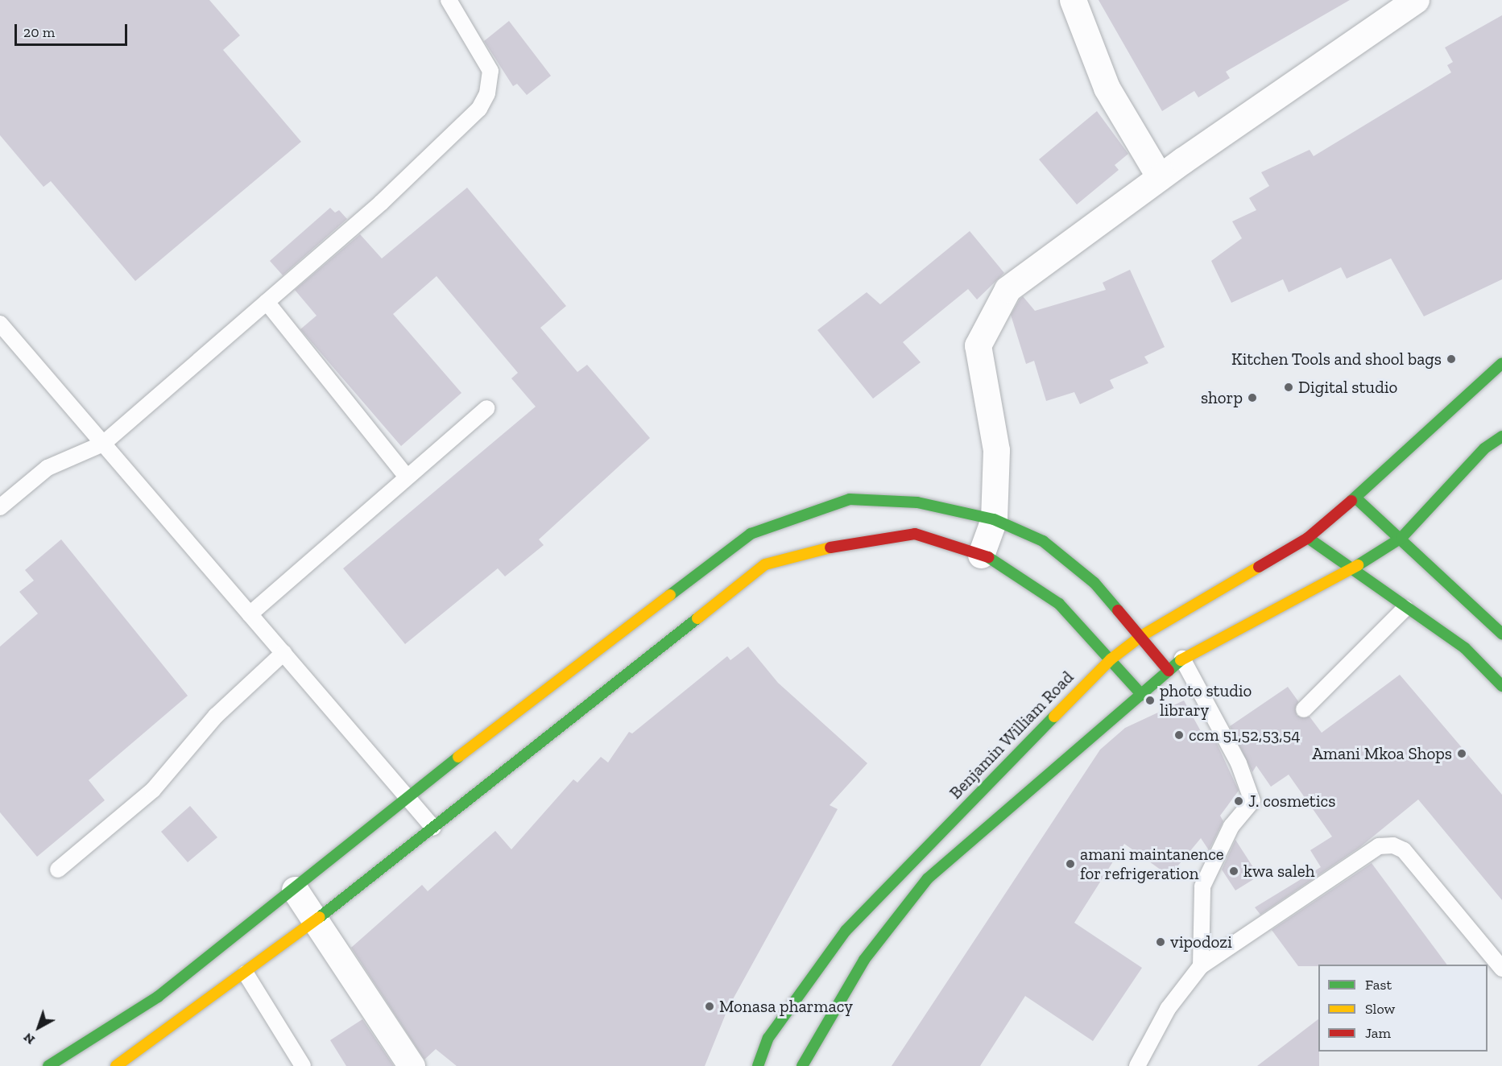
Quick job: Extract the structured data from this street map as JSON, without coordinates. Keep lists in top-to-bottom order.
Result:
{
  "streets": {
    "main road": ["Benjamin William Road"]
  },
  "places": [
    "Kitchen Tools and shool bags",
    "Digital studio",
    "shorp",
    "photo studio library",
    "ccm 51,52,53,54",
    "Amani Mkoa Shops",
    "J. cosmetics",
    "amani maintanence for refrigeration",
    "kwa saleh",
    "vipodozi",
    "Monasa pharmacy"
  ],
  "legend": ["Fast", "Slow", "Jam"],
  "scale_bar": "20 m",
  "north": "bottom left"
}
